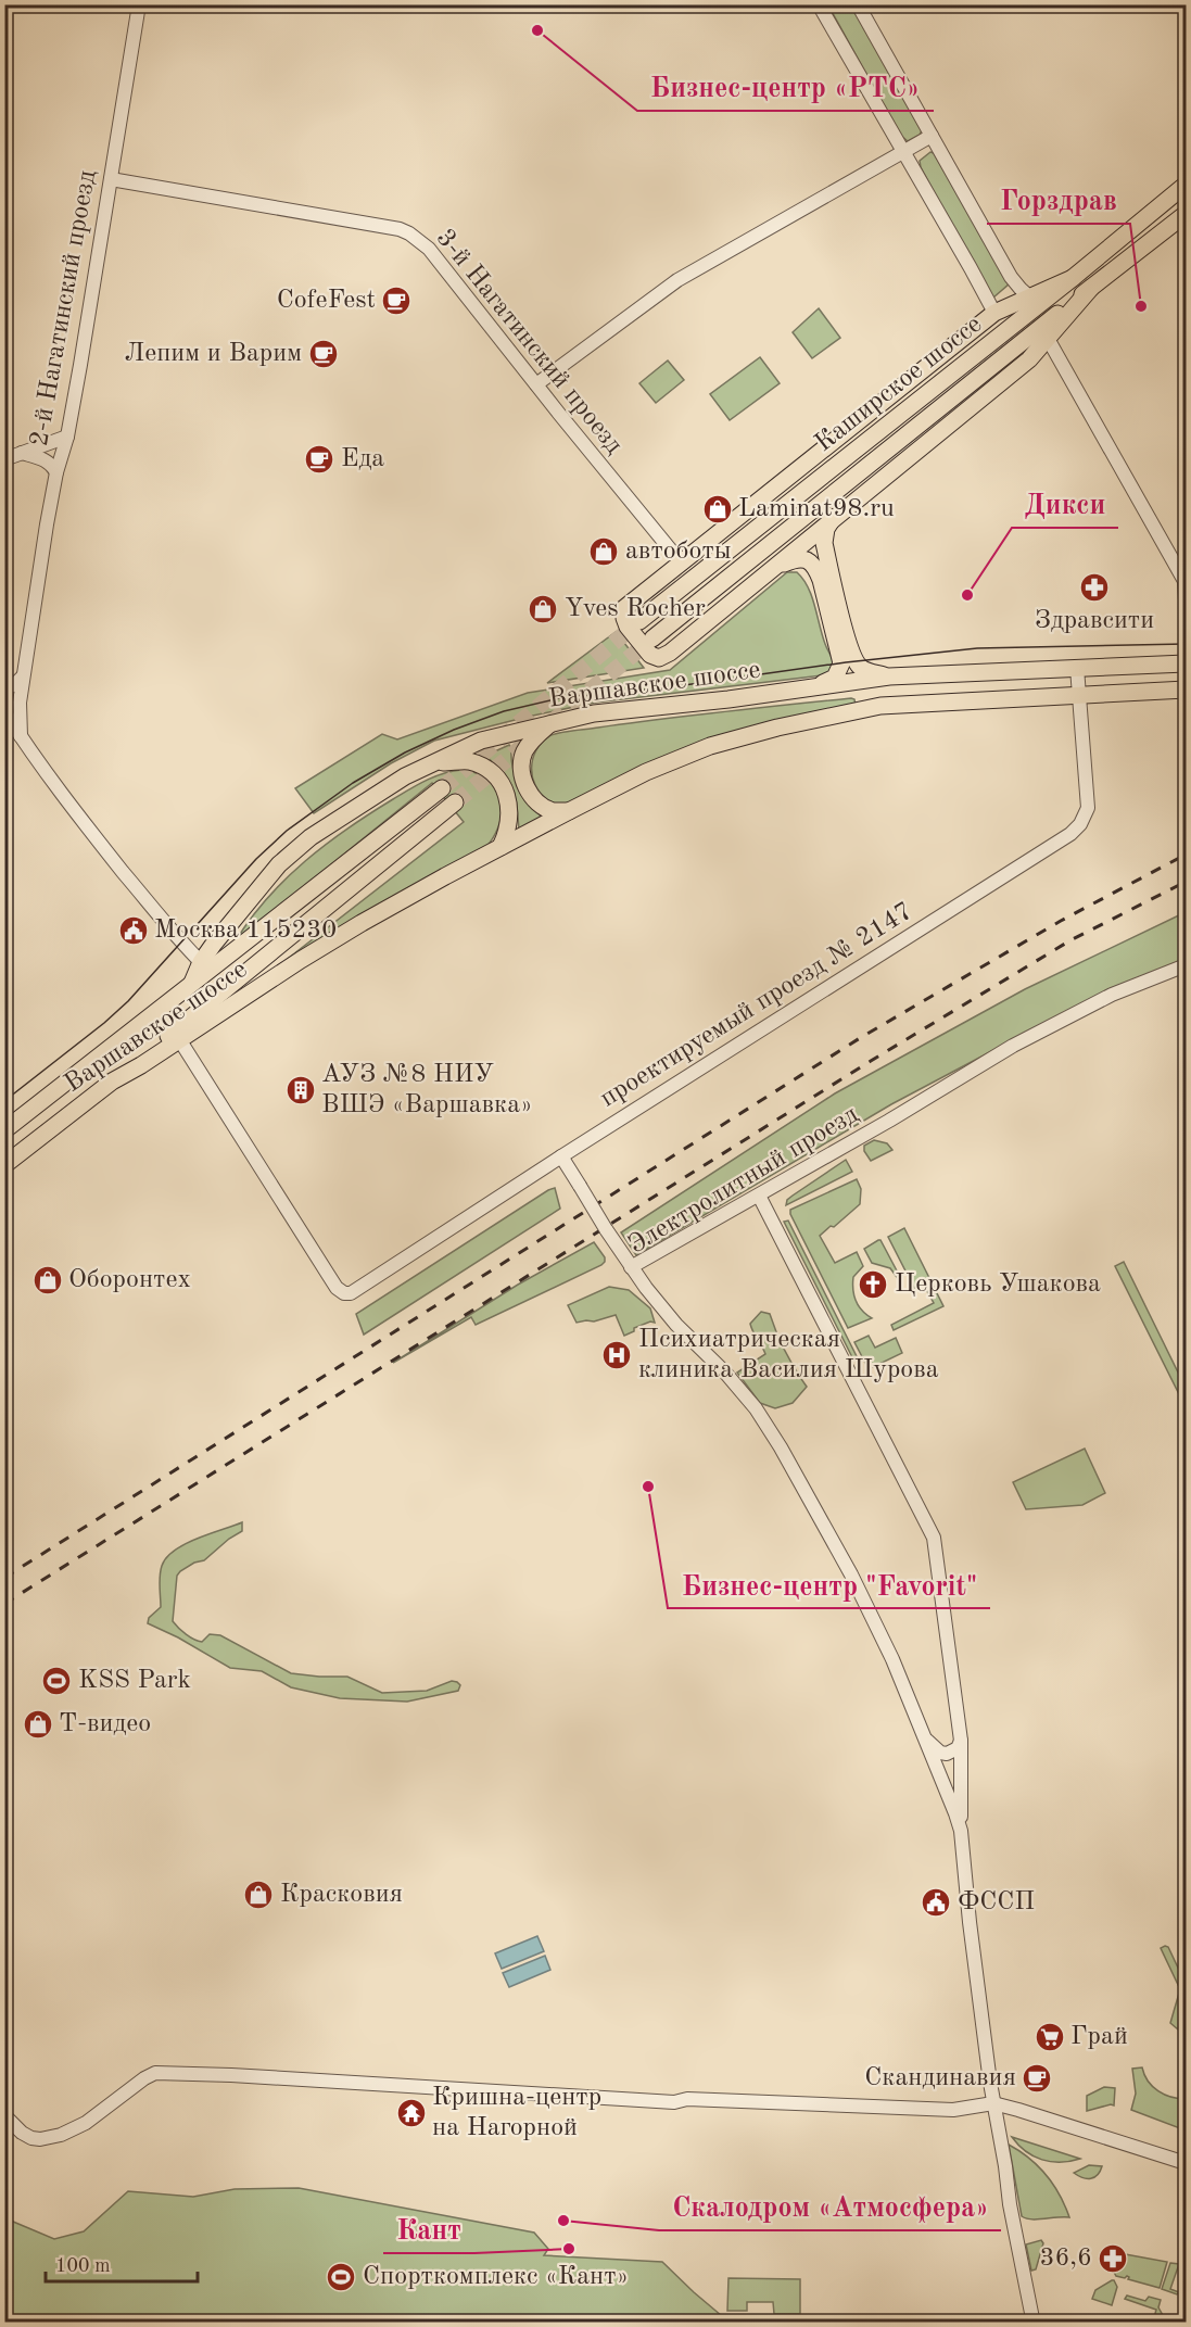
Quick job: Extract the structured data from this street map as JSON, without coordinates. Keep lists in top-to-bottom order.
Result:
{
  "streets": {
    "main road": ["Каширское шоссе", "Варшавское шоссе"],
    "street": [
      "2-й Нагатинский проезд",
      "3-й Нагатинский проезд",
      "проектируемый проезд № 2147",
      "Электролитный проезд"
    ]
  },
  "crossings": [
    ["2-й Нагатинский проезд", "3-й Нагатинский проезд"],
    ["Варшавское шоссе", "проектируемый проезд № 2147"]
  ],
  "places": {
    "other": [
      "Бизнес-центр «РТС»",
      "Горздрав",
      "Дикси",
      "Бизнес-центр \"Favorit\"",
      "Скалодром «Атмосфера»",
      "Кант"
    ],
    "cafe": [
      "CofeFest",
      "Лепим и Варим",
      "Еда",
      "Скандинавия"
    ],
    "shop": [
      "Laminat98.ru",
      "автоботы",
      "Yves Rocher",
      "Оборонтех",
      "Т-видео",
      "Красковия"
    ],
    "pharmacy": ["Здравсити", "36,6"],
    "public building": ["Москва 115230", "ФССП"],
    "building": ["АУЗ №8 НИУ ВШЭ «Варшавка»"],
    "church": ["Церковь Ушакова"],
    "hospital": ["Психиатрическая клиника Василия Шурова"],
    "sports": ["KSS Park", "Спорткомплекс «Кант»"],
    "supermarket": ["Грай"],
    "temple": ["Кришна-центр на Нагорной"]
  },
  "scale_bar": "100 m"
}
